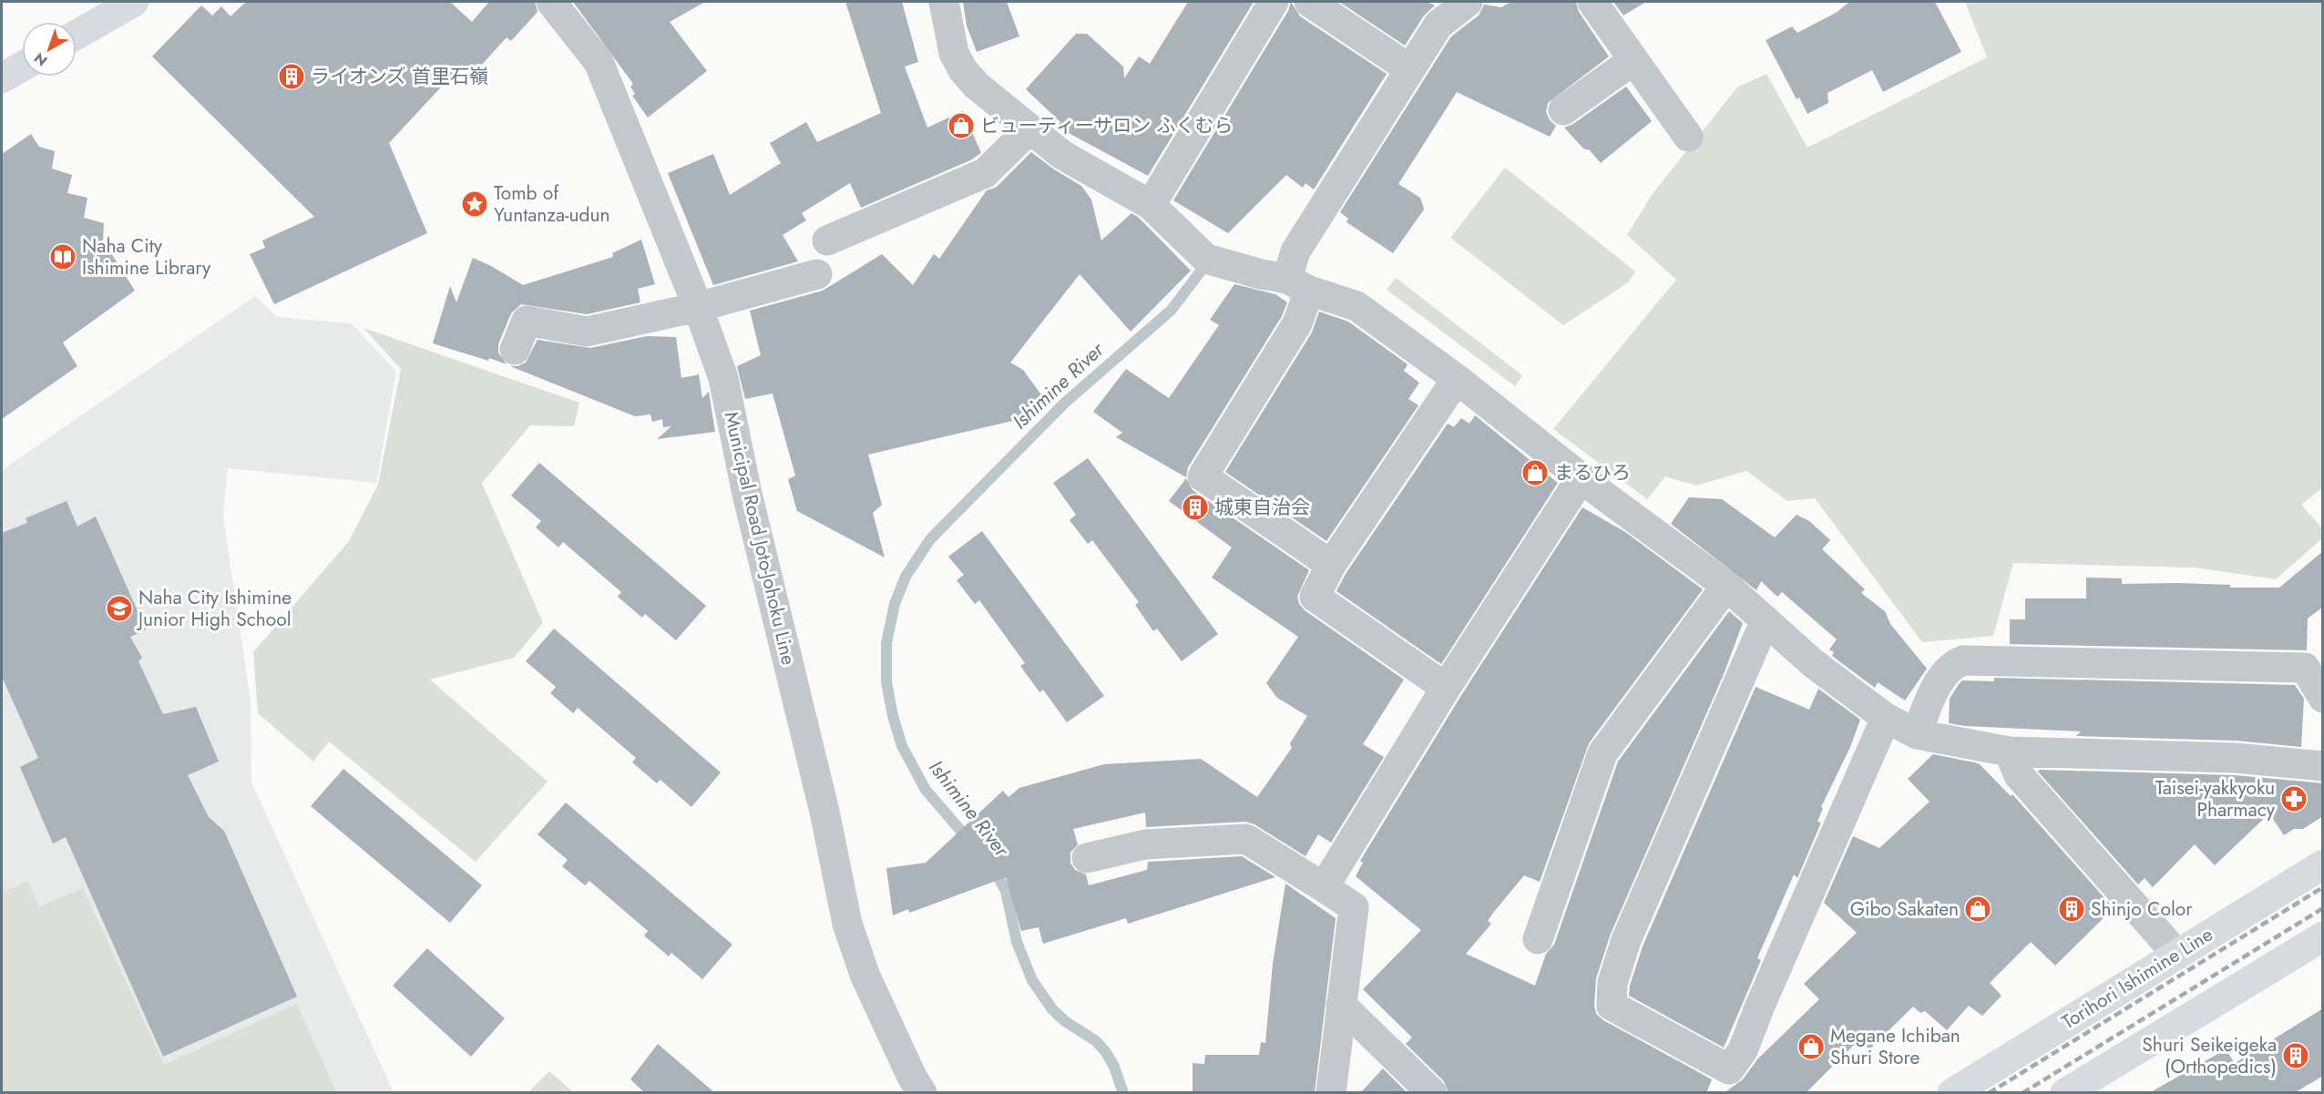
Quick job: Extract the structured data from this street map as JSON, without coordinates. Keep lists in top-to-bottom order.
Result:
{
  "streets": {
    "street": ["Municipal Road Joto-Johoku Line", "Torihori Ishimine Line"]
  },
  "water": ["Ishimine River"],
  "places": {
    "building": [
      "ライオンズ 首里石嶺",
      "城東自治会",
      "Shinjo Color",
      "Shuri Seikeigeka (Orthopedics)"
    ],
    "shop": [
      "ビューティーサロン ふくむら",
      "まるひろ",
      "Gibo Sakaten",
      "Megane Ichiban Shuri Store"
    ],
    "place": ["Tomb of Yuntanza-udun"],
    "library": ["Naha City Ishimine Library"],
    "school or university": ["Naha City Ishimine Junior High School"],
    "pharmacy": ["Taisei-yakkyoku Pharmacy"]
  },
  "north": "bottom left"
}
